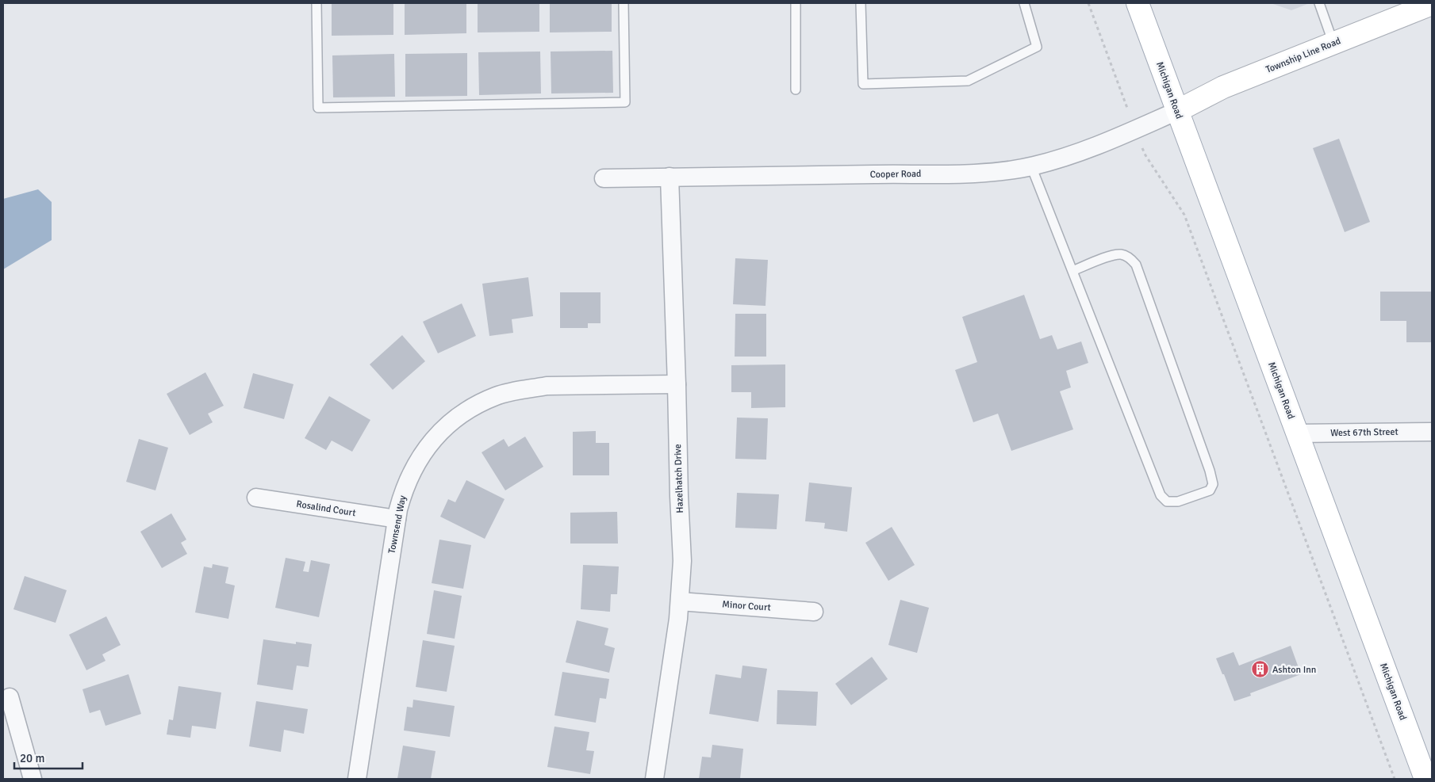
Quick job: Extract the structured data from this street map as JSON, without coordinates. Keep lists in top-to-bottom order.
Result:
{
  "streets": {
    "main road": ["Township Line Road", "Michigan Road"],
    "street": [
      "Cooper Road",
      "West 67th Street",
      "Hazelhatch Drive",
      "Rosalind Court",
      "Townsend Way",
      "Minor Court"
    ]
  },
  "crossings": [
    ["Township Line Road", "Michigan Road"],
    ["Township Line Road", "Cooper Road"],
    ["Michigan Road", "Cooper Road"],
    ["Michigan Road", "West 67th Street"],
    ["Cooper Road", "Hazelhatch Drive"],
    ["Hazelhatch Drive", "Townsend Way"],
    ["Hazelhatch Drive", "Minor Court"],
    ["Rosalind Court", "Townsend Way"]
  ],
  "places": {
    "building": ["Ashton Inn"]
  },
  "scale_bar": "20 m"
}
